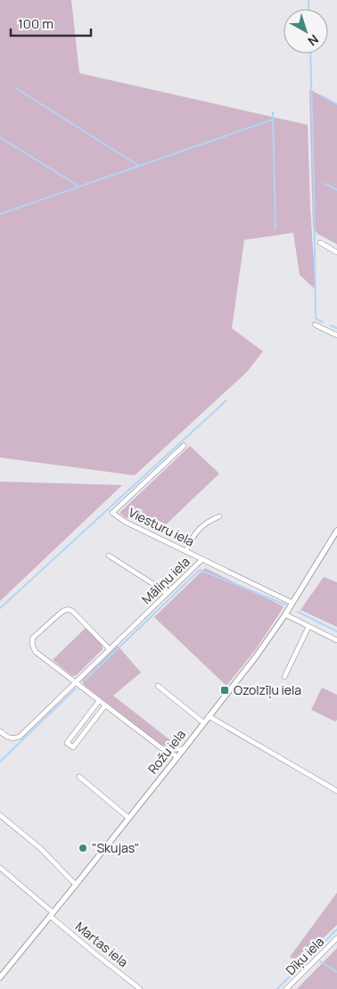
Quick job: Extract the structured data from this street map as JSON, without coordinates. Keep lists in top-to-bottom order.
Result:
{
  "streets": {
    "street": [
      "Viesturu iela",
      "Māliņu iela",
      "Rožu iela",
      "Martas iela",
      "Dīķu iela"
    ]
  },
  "crossings": [
    ["Viesturu iela", "Māliņu iela"],
    ["Māliņu iela", "Rožu iela"],
    ["Rožu iela", "Martas iela"]
  ],
  "places": {
    "transit": ["Ozolzīļu iela"],
    "other": ["\"Skujas\""]
  },
  "scale_bar": "100 m",
  "north": "bottom right"
}
